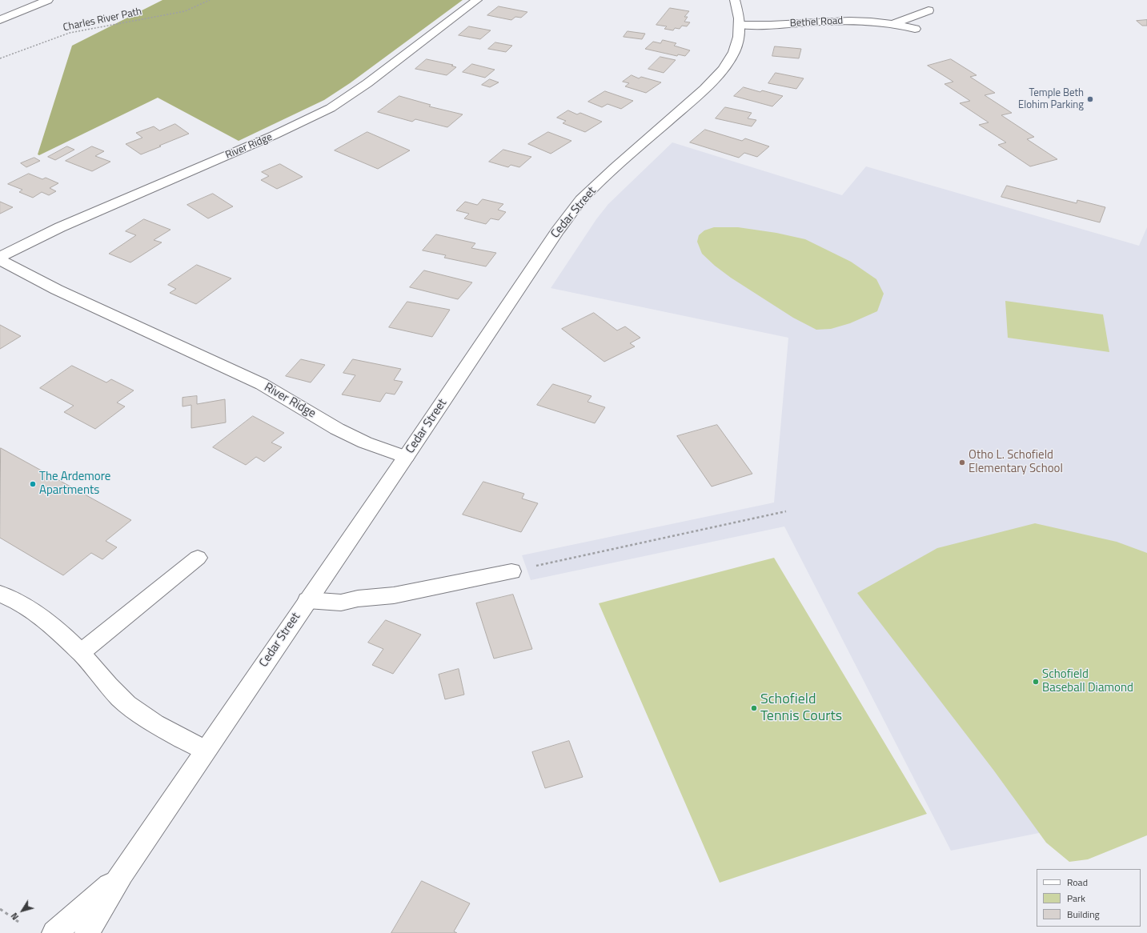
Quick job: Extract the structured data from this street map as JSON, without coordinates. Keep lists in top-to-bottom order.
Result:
{
  "streets": {
    "main road": ["Bethel Road", "River Ridge", "Cedar Street"],
    "path": ["Charles River Path"]
  },
  "crossings": [
    ["Bethel Road", "Cedar Street"],
    ["River Ridge", "Cedar Street"]
  ],
  "places": [
    "Temple Beth Elohim Parking",
    "Otho L. Schofield Elementary School",
    "The Ardemore Apartments",
    "Schofield Baseball Diamond",
    "Schofield Tennis Courts"
  ],
  "legend": ["Road", "Park", "Building"],
  "north": "bottom left"
}
